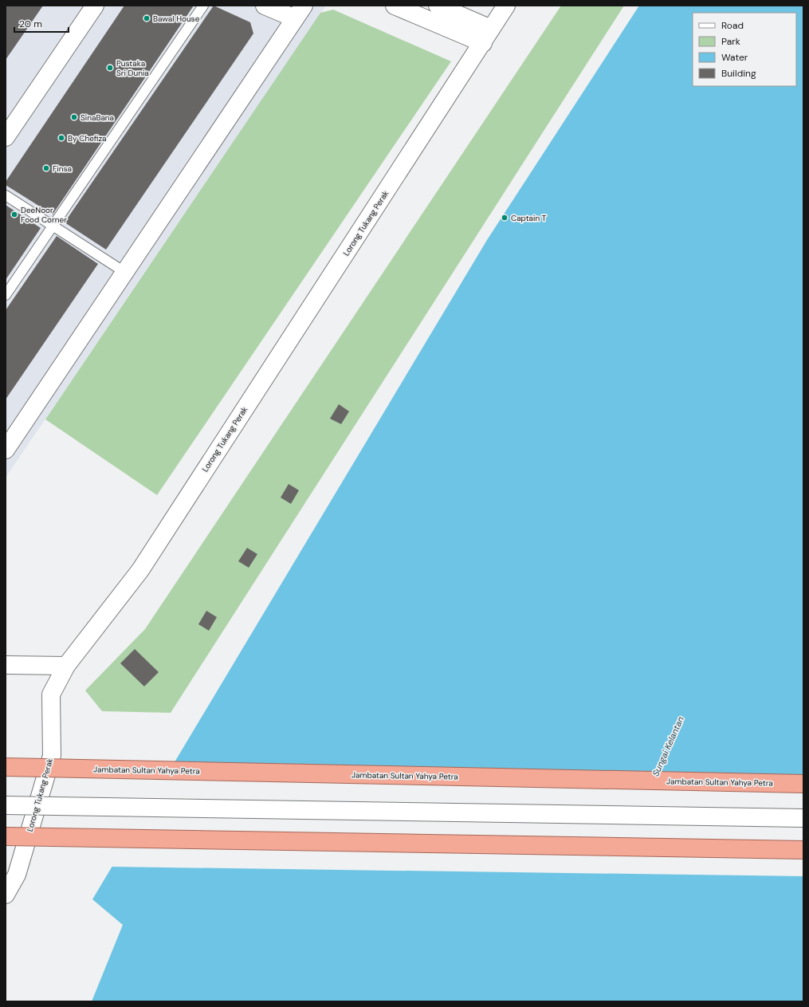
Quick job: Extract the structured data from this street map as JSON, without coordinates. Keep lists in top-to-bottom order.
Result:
{
  "streets": {
    "highway": ["Jambatan Sultan Yahya Petra"],
    "street": ["Lorong Tukang Perak"]
  },
  "water": ["Sungai Kelantan"],
  "places": [
    "Bawal House",
    "Pustaka Sri Dunia",
    "SinaBana",
    "By Chefiza",
    "Finsa",
    "DeeNoor Food Corner",
    "Captain T"
  ],
  "legend": [
    "Road",
    "Park",
    "Water",
    "Building"
  ],
  "scale_bar": "20 m"
}
